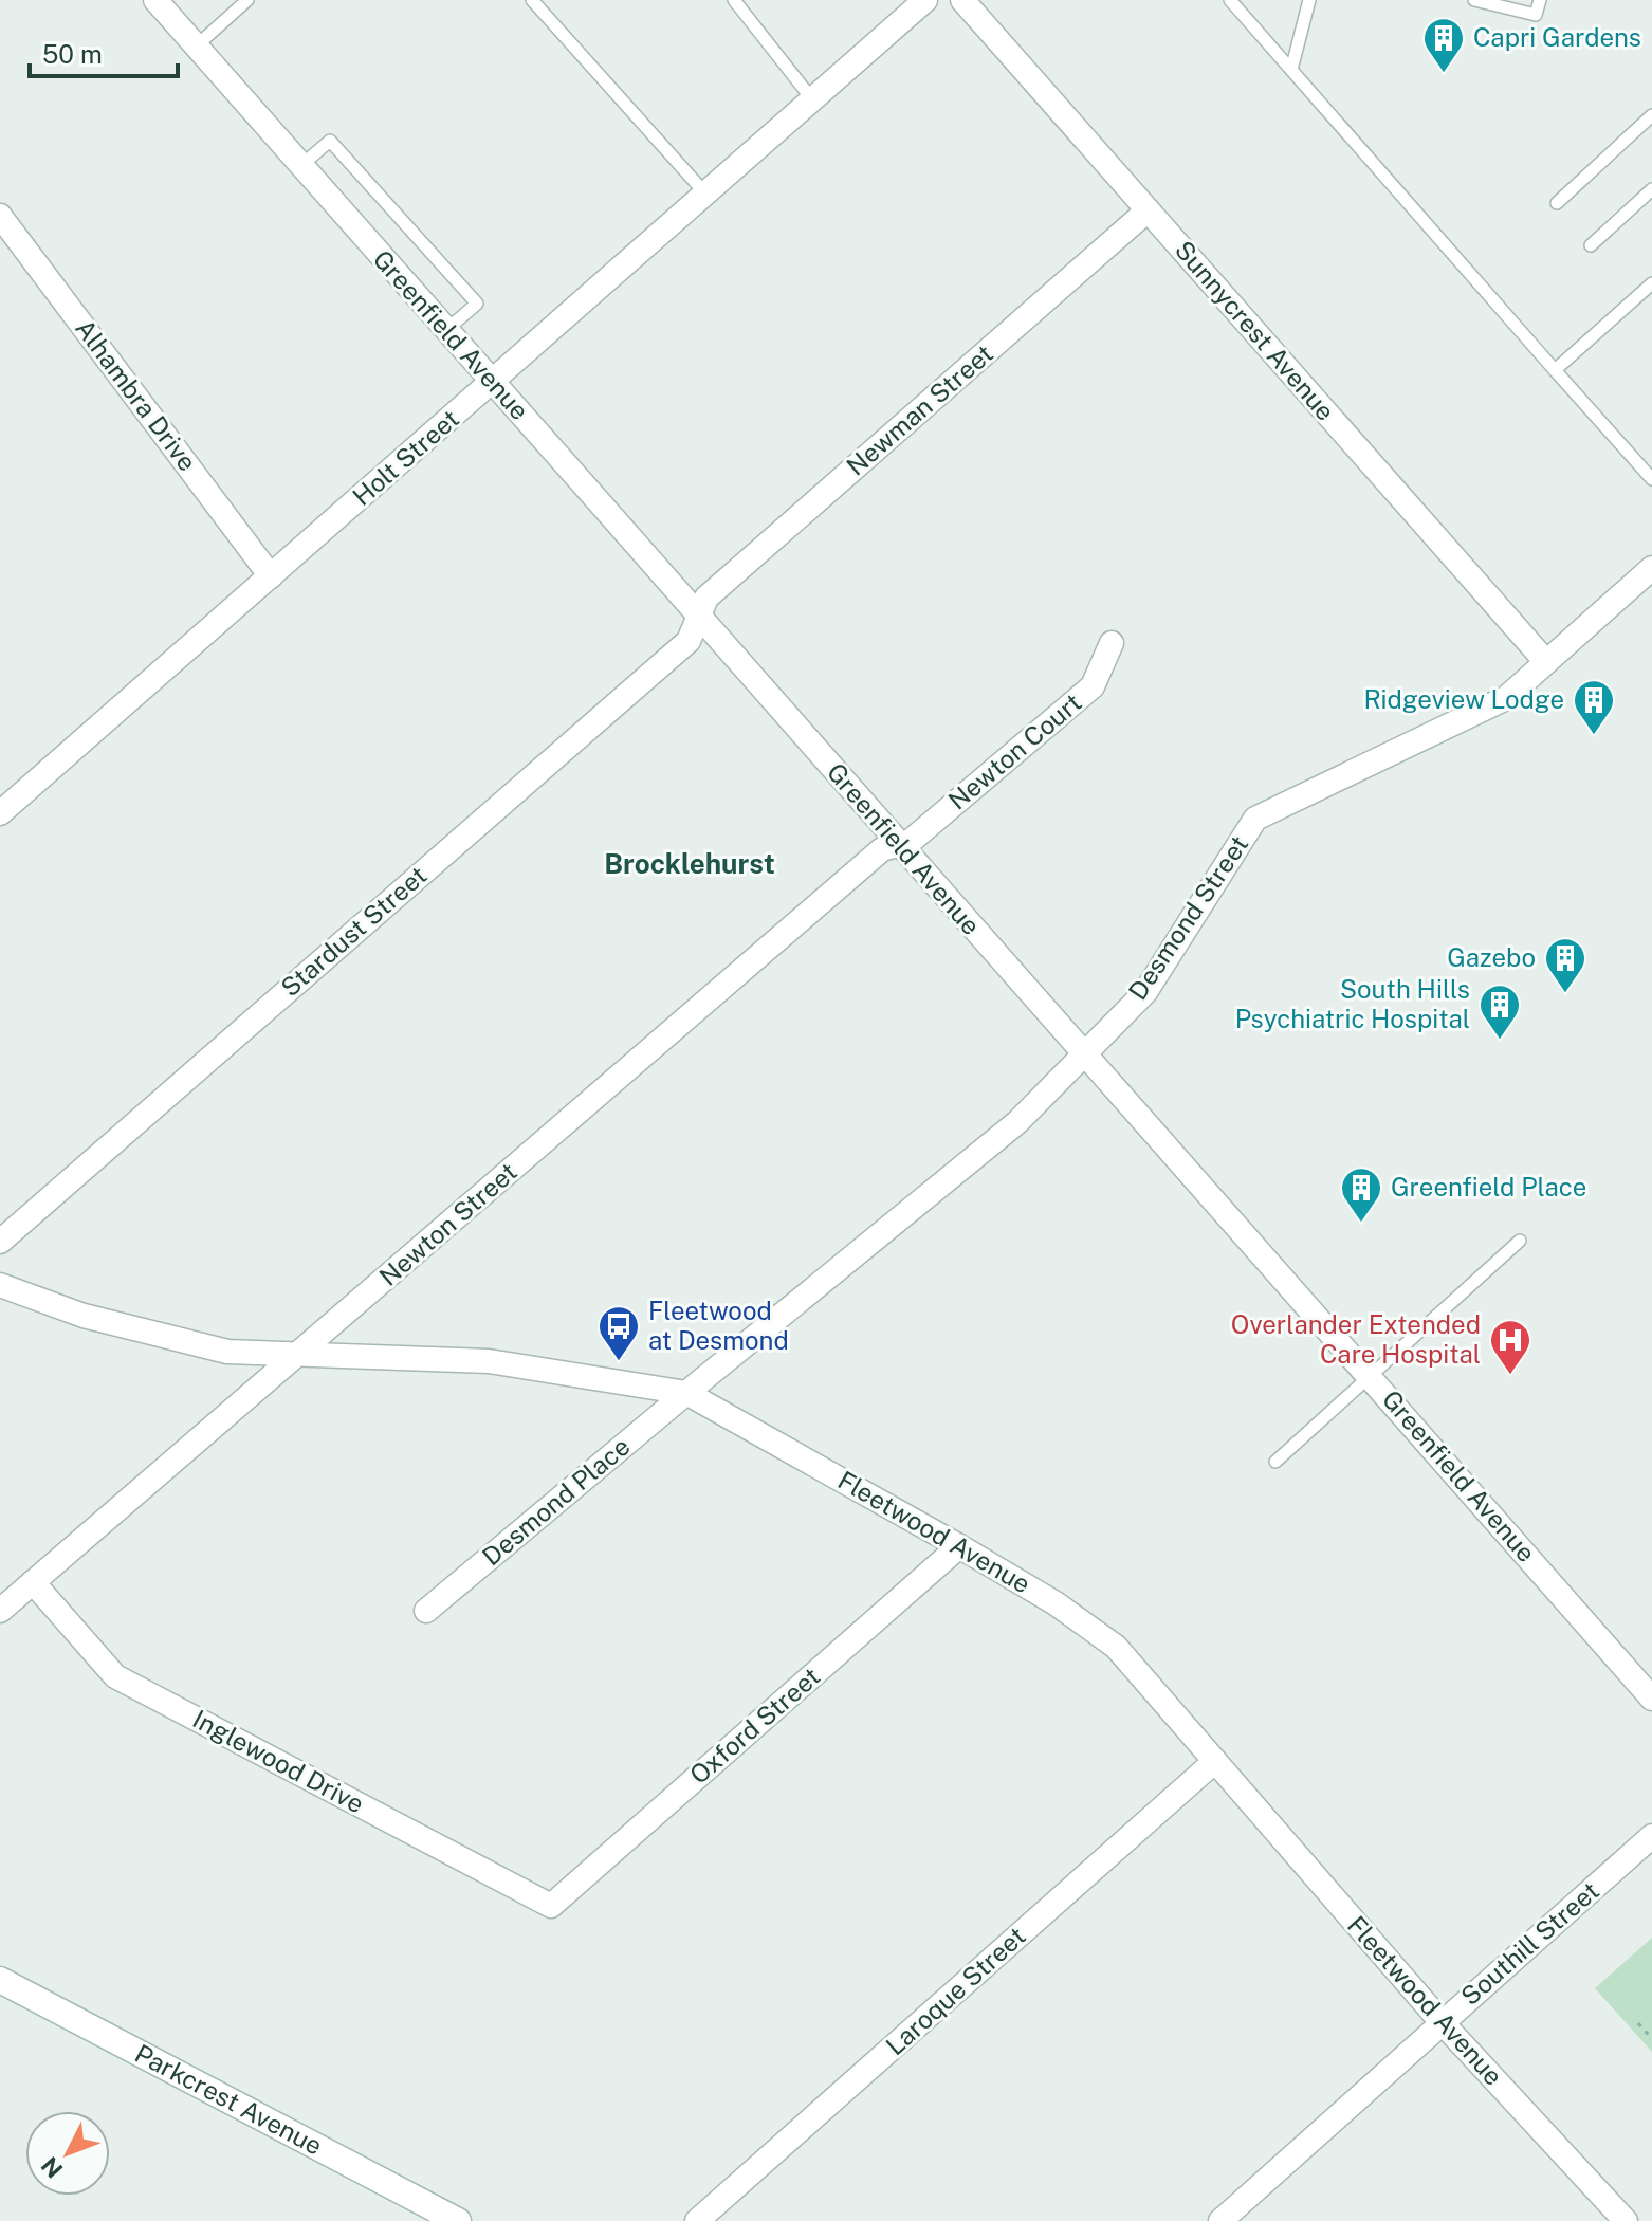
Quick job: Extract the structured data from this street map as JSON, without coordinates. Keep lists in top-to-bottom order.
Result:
{
  "streets": {
    "street": [
      "Sunnycrest Avenue",
      "Greenfield Avenue",
      "Alhambra Drive",
      "Newman Street",
      "Holt Street",
      "Newton Court",
      "Desmond Street",
      "Stardust Street",
      "Newton Street",
      "Desmond Place",
      "Fleetwood Avenue",
      "Oxford Street",
      "Inglewood Drive",
      "Southill Street",
      "Laroque Street",
      "Parkcrest Avenue"
    ]
  },
  "crossings": [
    ["Sunnycrest Avenue", "Newman Street"],
    ["Sunnycrest Avenue", "Desmond Street"],
    ["Greenfield Avenue", "Newman Street"],
    ["Greenfield Avenue", "Holt Street"],
    ["Greenfield Avenue", "Newton Court"],
    ["Greenfield Avenue", "Desmond Street"],
    ["Greenfield Avenue", "Stardust Street"],
    ["Greenfield Avenue", "Newton Street"],
    ["Alhambra Drive", "Holt Street"],
    ["Newman Street", "Stardust Street"],
    ["Newton Court", "Newton Street"],
    ["Desmond Street", "Desmond Place"],
    ["Desmond Street", "Fleetwood Avenue"],
    ["Newton Street", "Fleetwood Avenue"],
    ["Newton Street", "Inglewood Drive"],
    ["Desmond Place", "Fleetwood Avenue"],
    ["Fleetwood Avenue", "Oxford Street"],
    ["Fleetwood Avenue", "Southill Street"],
    ["Fleetwood Avenue", "Laroque Street"],
    ["Oxford Street", "Inglewood Drive"]
  ],
  "districts": ["Brocklehurst"],
  "places": {
    "building": [
      "Capri Gardens",
      "Ridgeview Lodge",
      "Gazebo",
      "South Hills Psychiatric Hospital",
      "Greenfield Place"
    ],
    "bus stop": ["Fleetwood at Desmond"],
    "hospital": ["Overlander Extended Care Hospital"]
  },
  "scale_bar": "50 m",
  "north": "bottom left"
}
